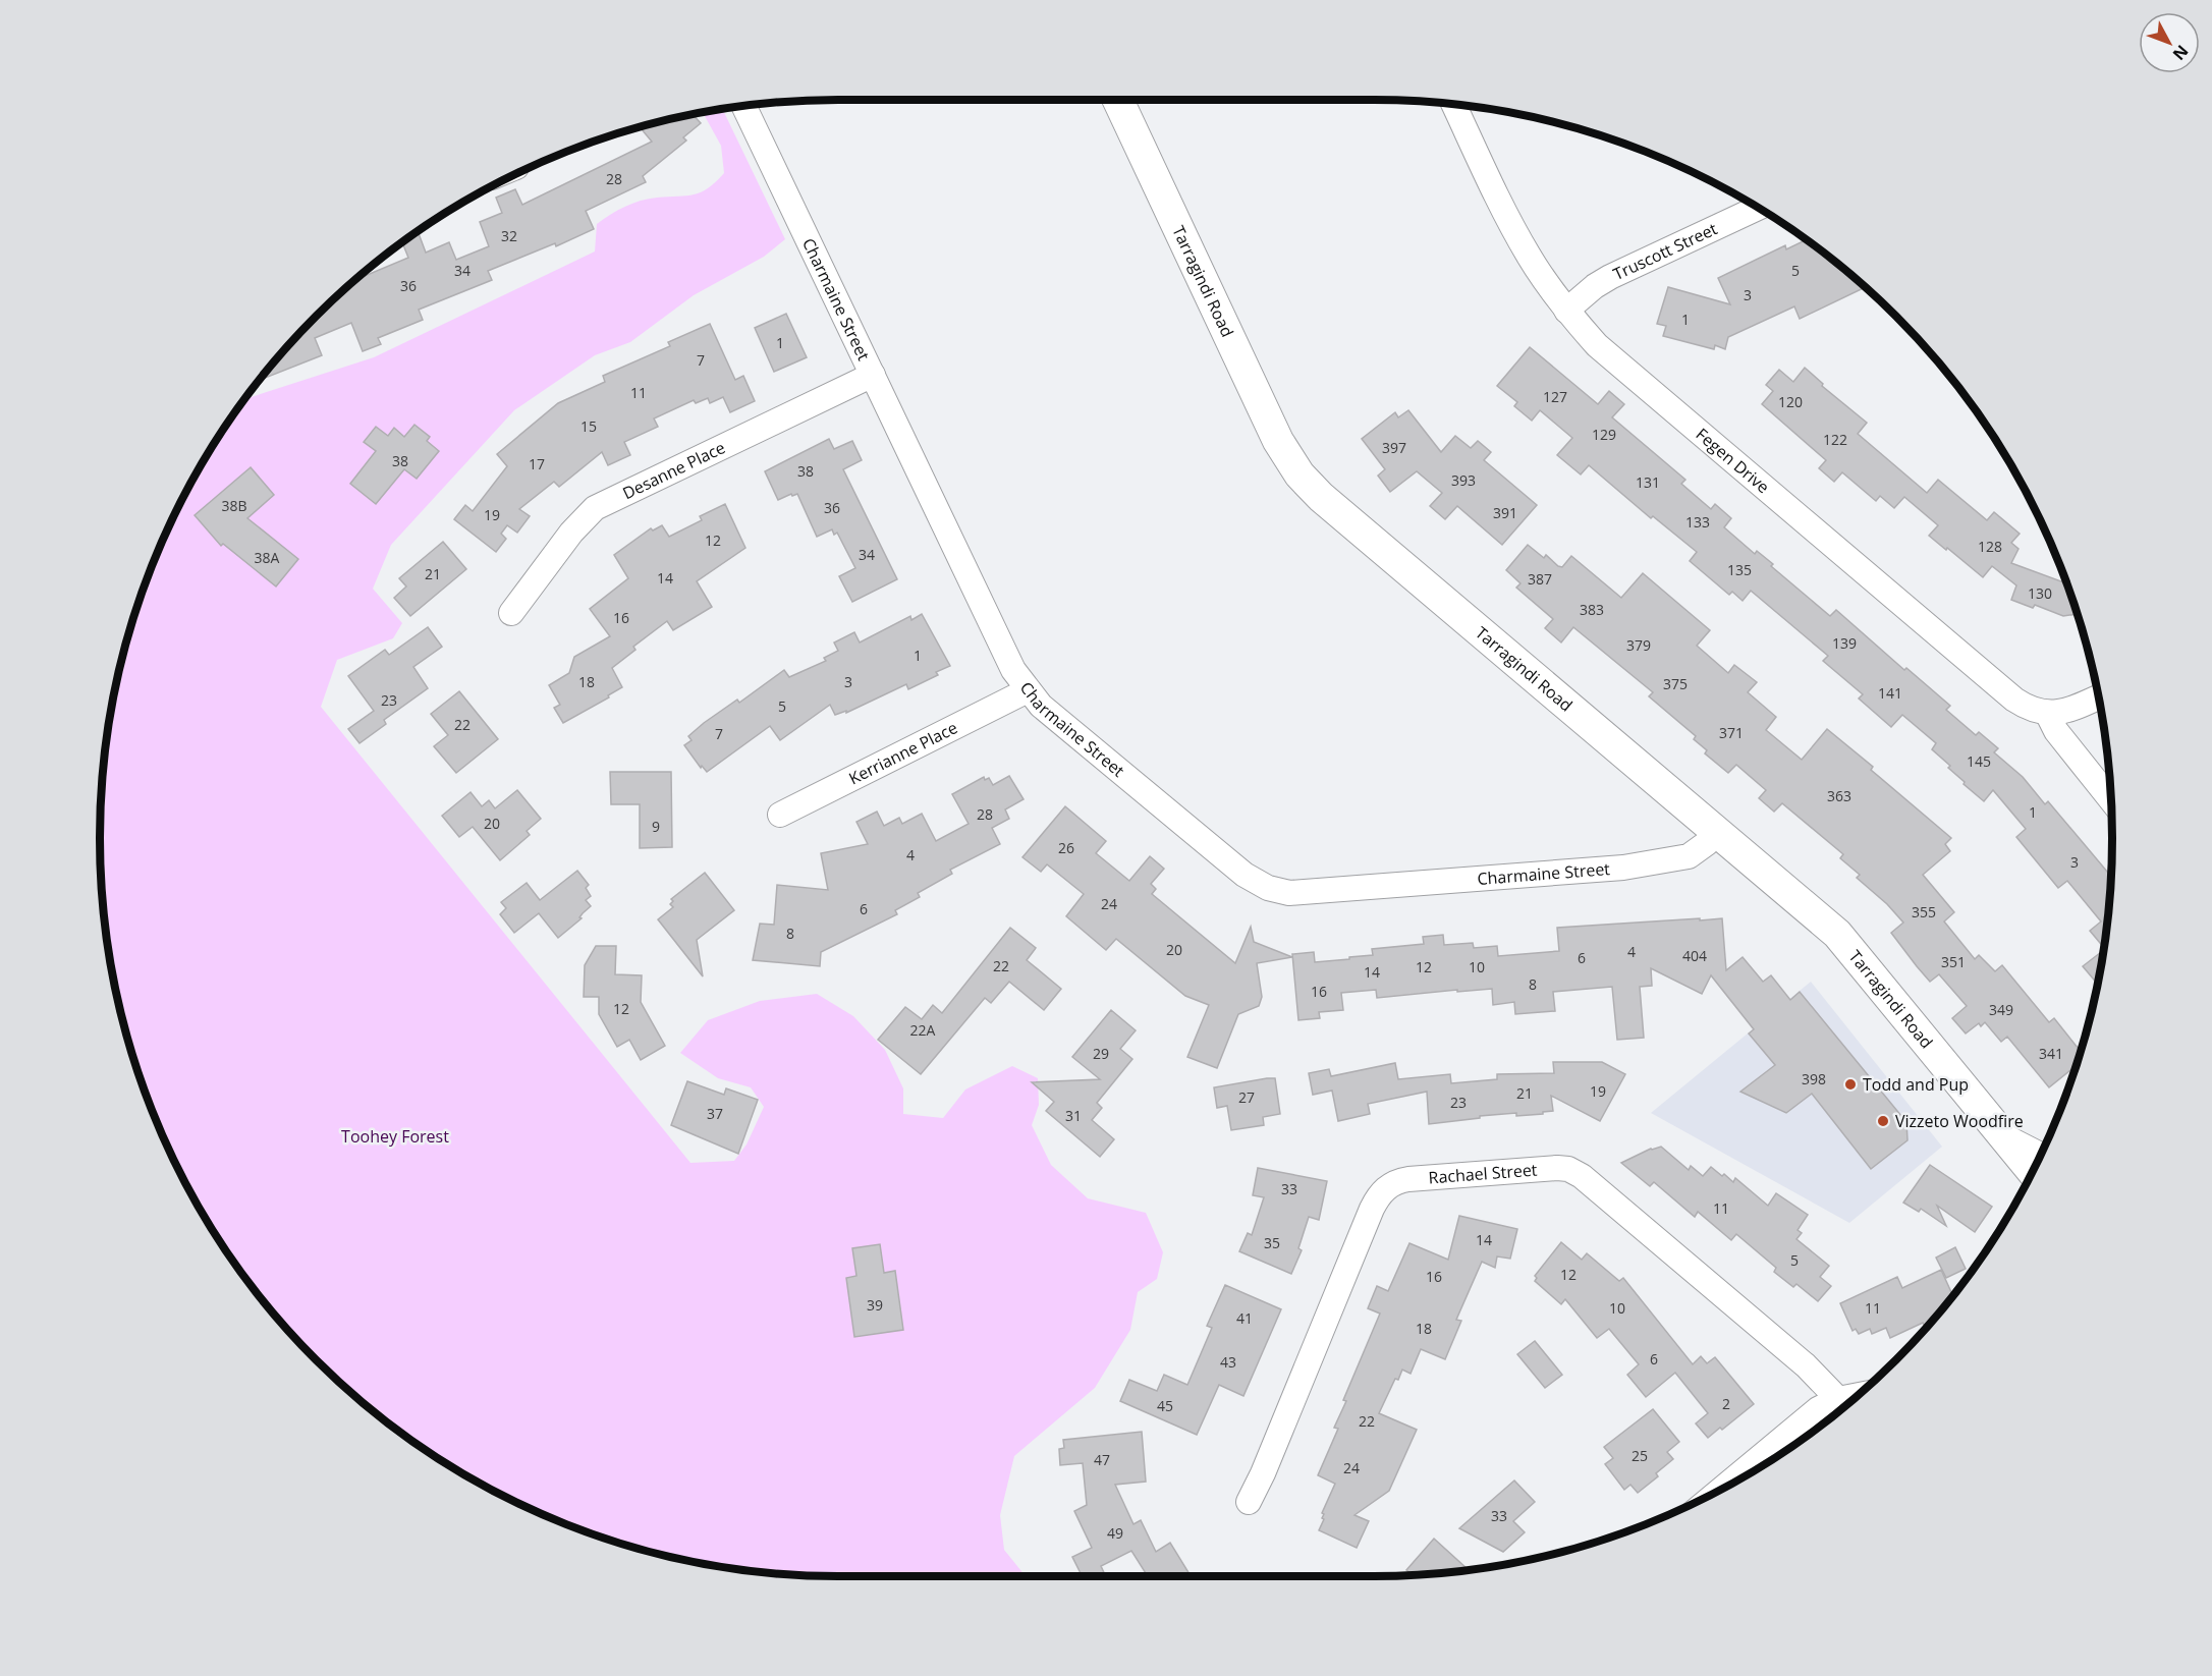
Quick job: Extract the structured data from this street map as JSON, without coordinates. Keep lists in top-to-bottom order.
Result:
{
  "streets": {
    "street": [
      "Truscott Street",
      "Tarragindi Road",
      "Charmaine Street",
      "Fegen Drive",
      "Desanne Place",
      "Kerrianne Place",
      "Rachael Street"
    ]
  },
  "crossings": [
    ["Truscott Street", "Fegen Drive"],
    ["Tarragindi Road", "Charmaine Street"],
    ["Charmaine Street", "Desanne Place"],
    ["Charmaine Street", "Kerrianne Place"]
  ],
  "parks": ["Toohey Forest"],
  "places": ["Todd and Pup", "Vizzeto Woodfire"],
  "house_numbers": [
    "28",
    "32",
    "34",
    "5",
    "36",
    "3",
    "1",
    "1",
    "7",
    "11",
    "127",
    "120",
    "15",
    "129",
    "122",
    "397",
    "38",
    "17",
    "38",
    "393",
    "131",
    "38B",
    "36",
    "391",
    "19",
    "133",
    "12",
    "128",
    "34",
    "38A",
    "135",
    "21",
    "14",
    "387",
    "130",
    "383",
    "16",
    "139",
    "379",
    "1",
    "18",
    "3",
    "375",
    "141",
    "23",
    "5",
    "22",
    "371",
    "7",
    "145",
    "363",
    "1",
    "28",
    "20",
    "9",
    "26",
    "4",
    "3",
    "24",
    "6",
    "355",
    "8",
    "20",
    "4",
    "404",
    "6",
    "351",
    "22",
    "12",
    "10",
    "14",
    "8",
    "16",
    "12",
    "349",
    "22A",
    "29",
    "341",
    "398",
    "19",
    "21",
    "27",
    "23",
    "37",
    "31",
    "33",
    "11",
    "14",
    "35",
    "5",
    "12",
    "16",
    "39",
    "10",
    "11",
    "41",
    "18",
    "6",
    "43",
    "2",
    "45",
    "22",
    "25",
    "47",
    "24",
    "33",
    "49"
  ],
  "north": "bottom right"
}
